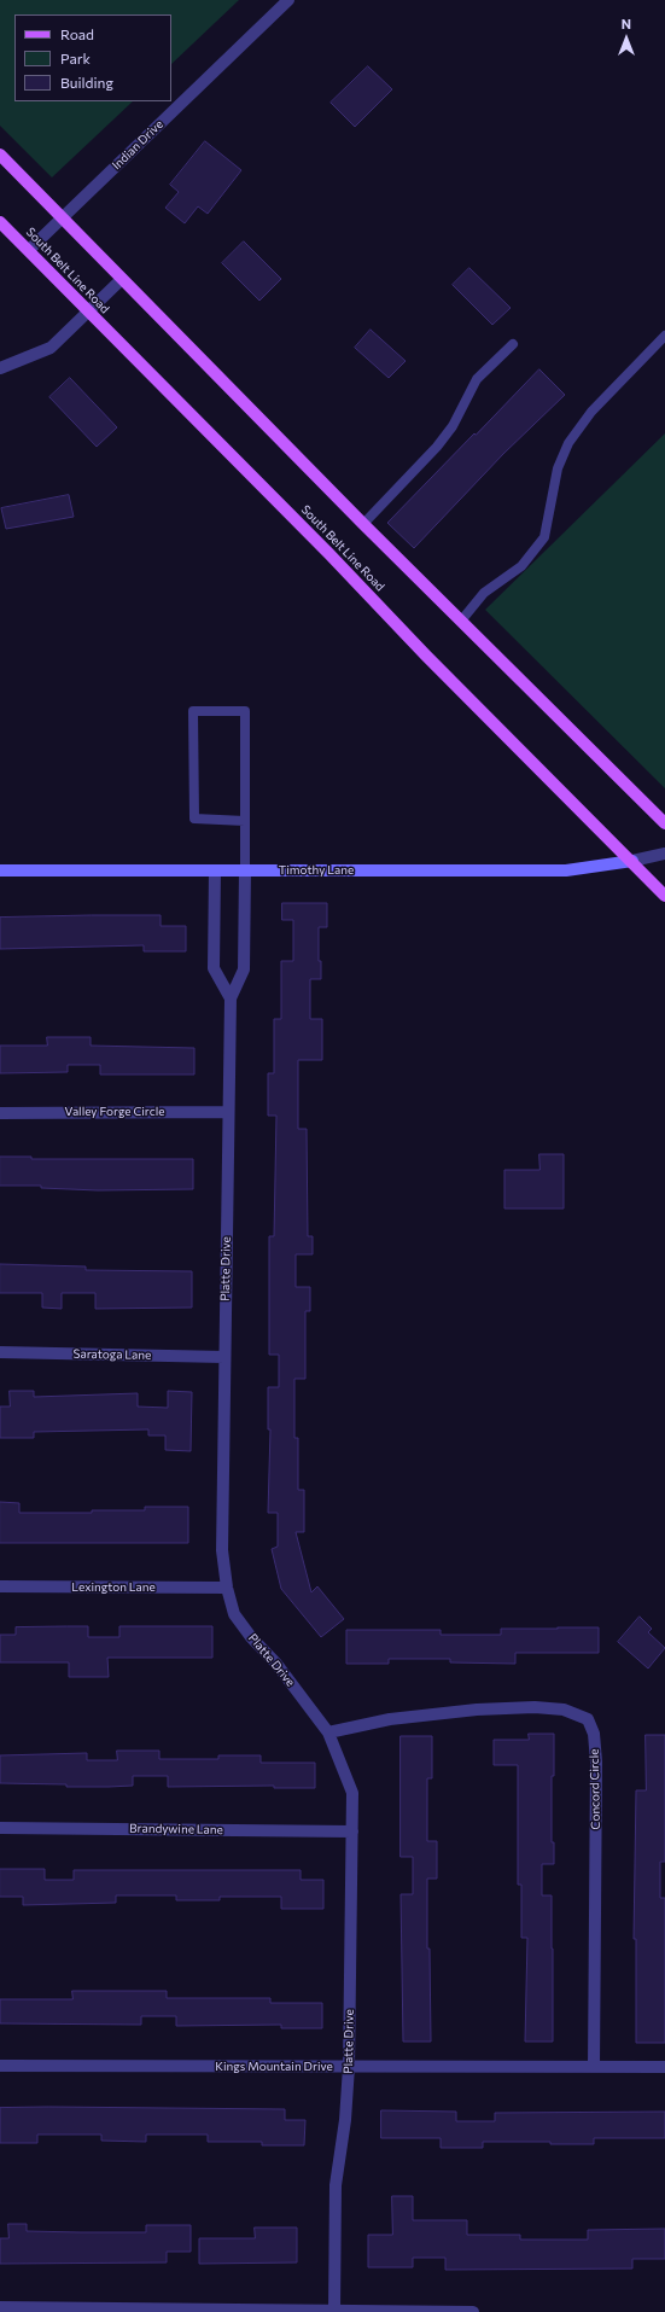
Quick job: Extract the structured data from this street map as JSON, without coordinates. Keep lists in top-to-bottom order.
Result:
{
  "streets": {
    "main road": ["South Belt Line Road"],
    "street": [
      "Indian Drive",
      "Timothy Lane",
      "Valley Forge Circle",
      "Platte Drive",
      "Saratoga Lane",
      "Lexington Lane",
      "Concord Circle",
      "Brandywine Lane",
      "Kings Mountain Drive"
    ]
  },
  "crossings": [
    ["Indian Drive", "South Belt Line Road"],
    ["South Belt Line Road", "Timothy Lane"],
    ["Timothy Lane", "Platte Drive"],
    ["Valley Forge Circle", "Platte Drive"],
    ["Platte Drive", "Saratoga Lane"],
    ["Platte Drive", "Lexington Lane"],
    ["Platte Drive", "Concord Circle"],
    ["Platte Drive", "Brandywine Lane"],
    ["Platte Drive", "Kings Mountain Drive"],
    ["Concord Circle", "Kings Mountain Drive"]
  ],
  "legend": ["Road", "Park", "Building"],
  "north": "top"
}
